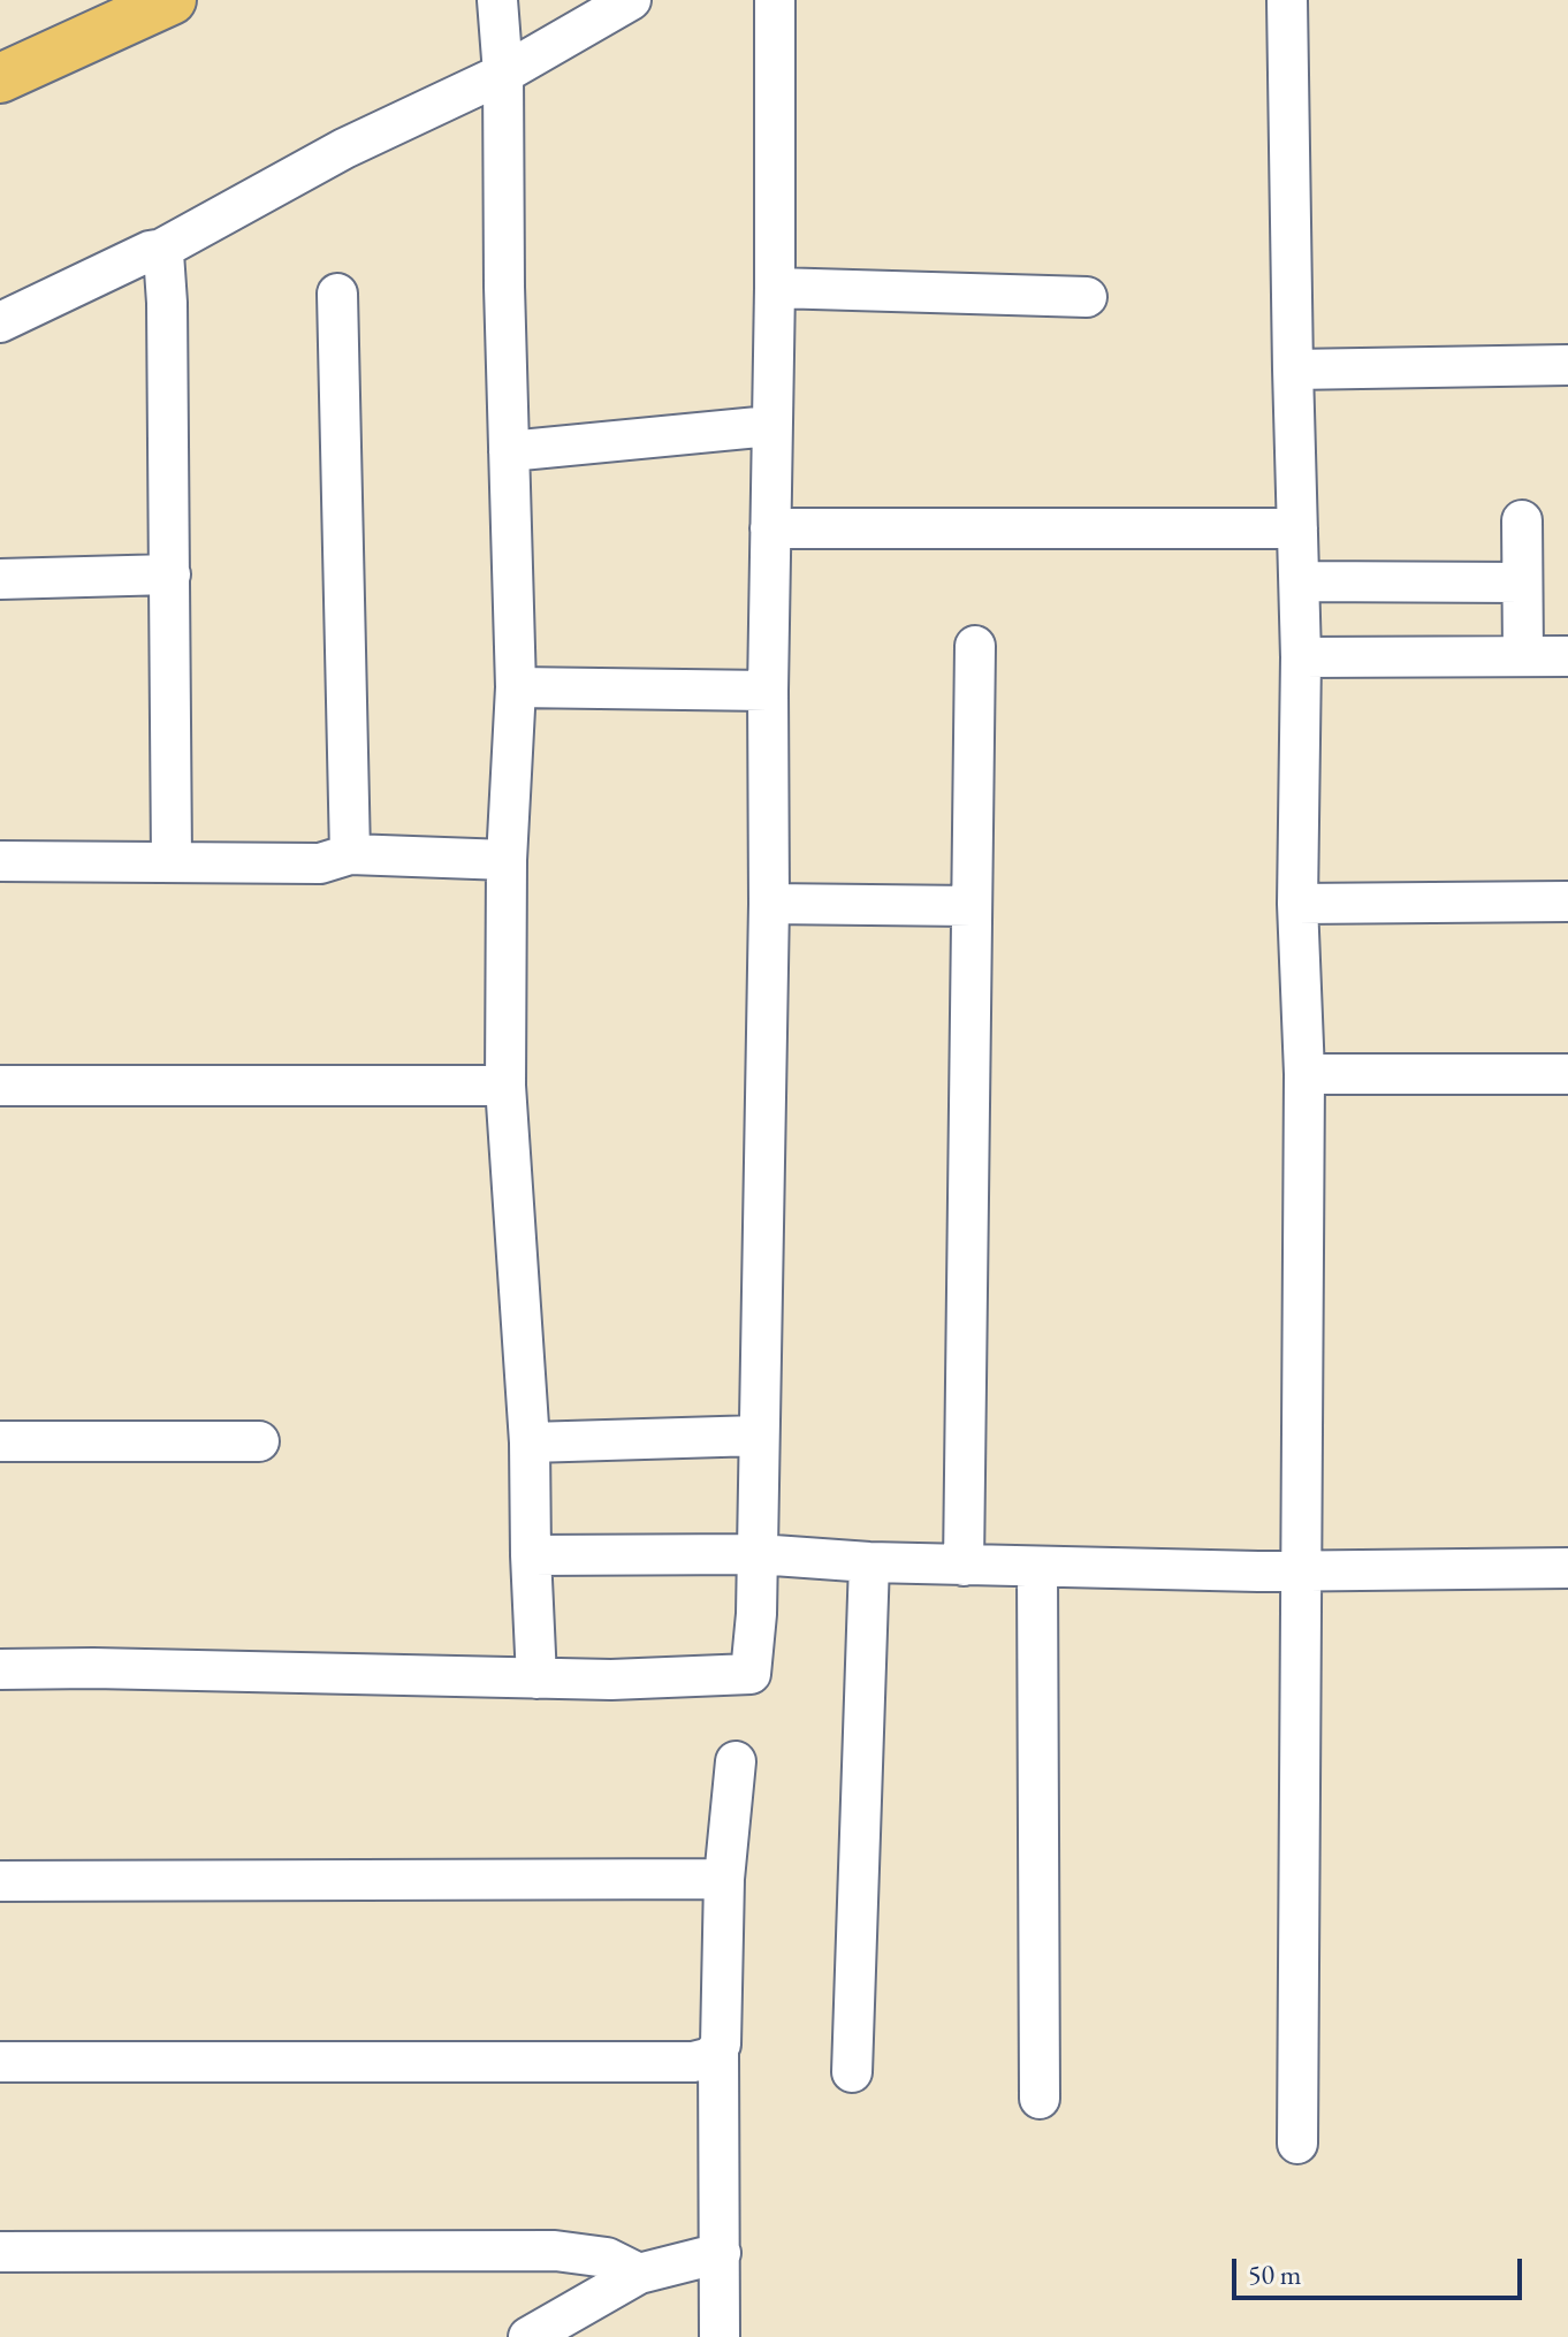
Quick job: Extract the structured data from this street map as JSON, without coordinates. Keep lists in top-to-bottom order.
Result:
{
  "scale_bar": "50 m"
}
